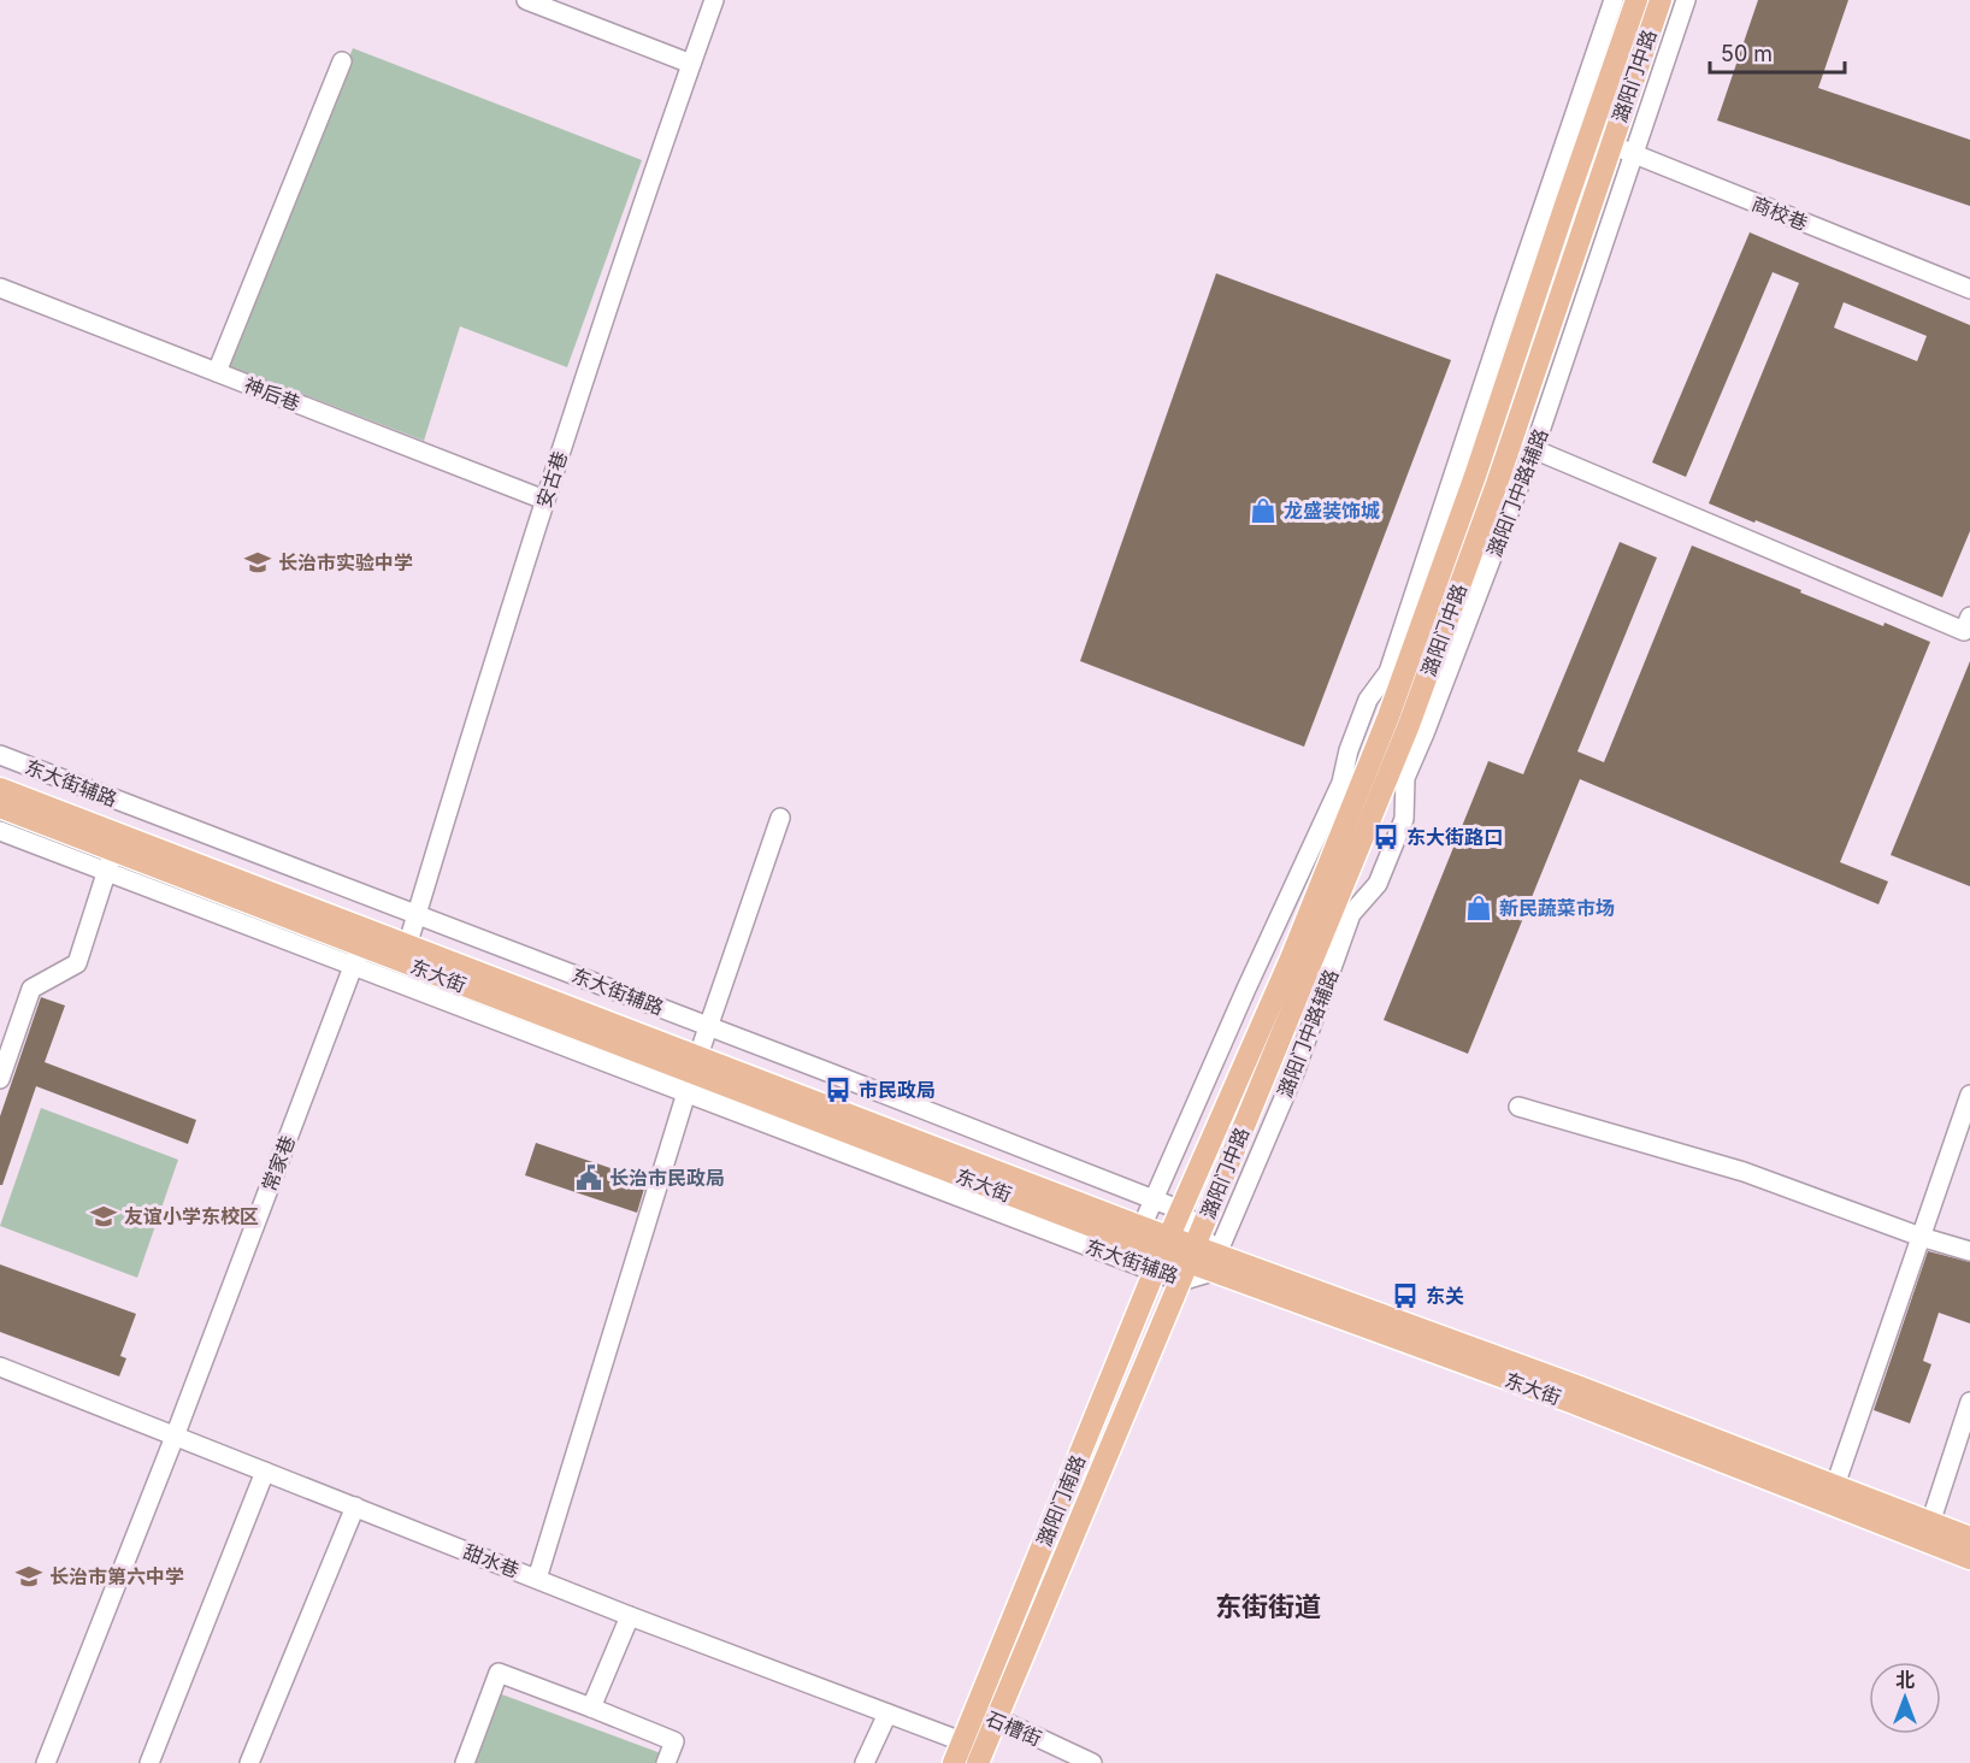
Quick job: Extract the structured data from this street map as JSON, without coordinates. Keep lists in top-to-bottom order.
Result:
{
  "streets": {
    "main road": ["潞阳门中路", "东大街", "潞阳门南路"],
    "street": [
      "商校巷",
      "神后巷",
      "安古巷",
      "潞阳门中路辅路",
      "东大街辅路",
      "常家巷",
      "甜水巷",
      "石槽街"
    ]
  },
  "crossings": [
    ["潞阳门中路", "商校巷"],
    ["潞阳门中路", "东大街辅路"],
    ["潞阳门中路", "东大街"],
    ["潞阳门中路", "潞阳门南路"],
    ["商校巷", "潞阳门中路辅路"],
    ["神后巷", "安古巷"],
    ["安古巷", "东大街辅路"],
    ["安古巷", "东大街"],
    ["潞阳门中路辅路", "东大街辅路"],
    ["潞阳门中路辅路", "东大街"],
    ["东大街辅路", "东大街"],
    ["东大街辅路", "潞阳门南路"],
    ["东大街", "常家巷"],
    ["东大街", "潞阳门南路"],
    ["常家巷", "甜水巷"],
    ["潞阳门南路", "甜水巷"],
    ["潞阳门南路", "石槽街"]
  ],
  "districts": ["东街街道"],
  "places": {
    "shop": ["龙盛装饰城", "新民蔬菜市场"],
    "school or university": ["长治市实验中学", "友谊小学东校区", "长治市第六中学"],
    "bus stop": ["东大街路口", "市民政局", "东关"],
    "public building": ["长治市民政局"]
  },
  "scale_bar": "50 m",
  "north": "top"
}
